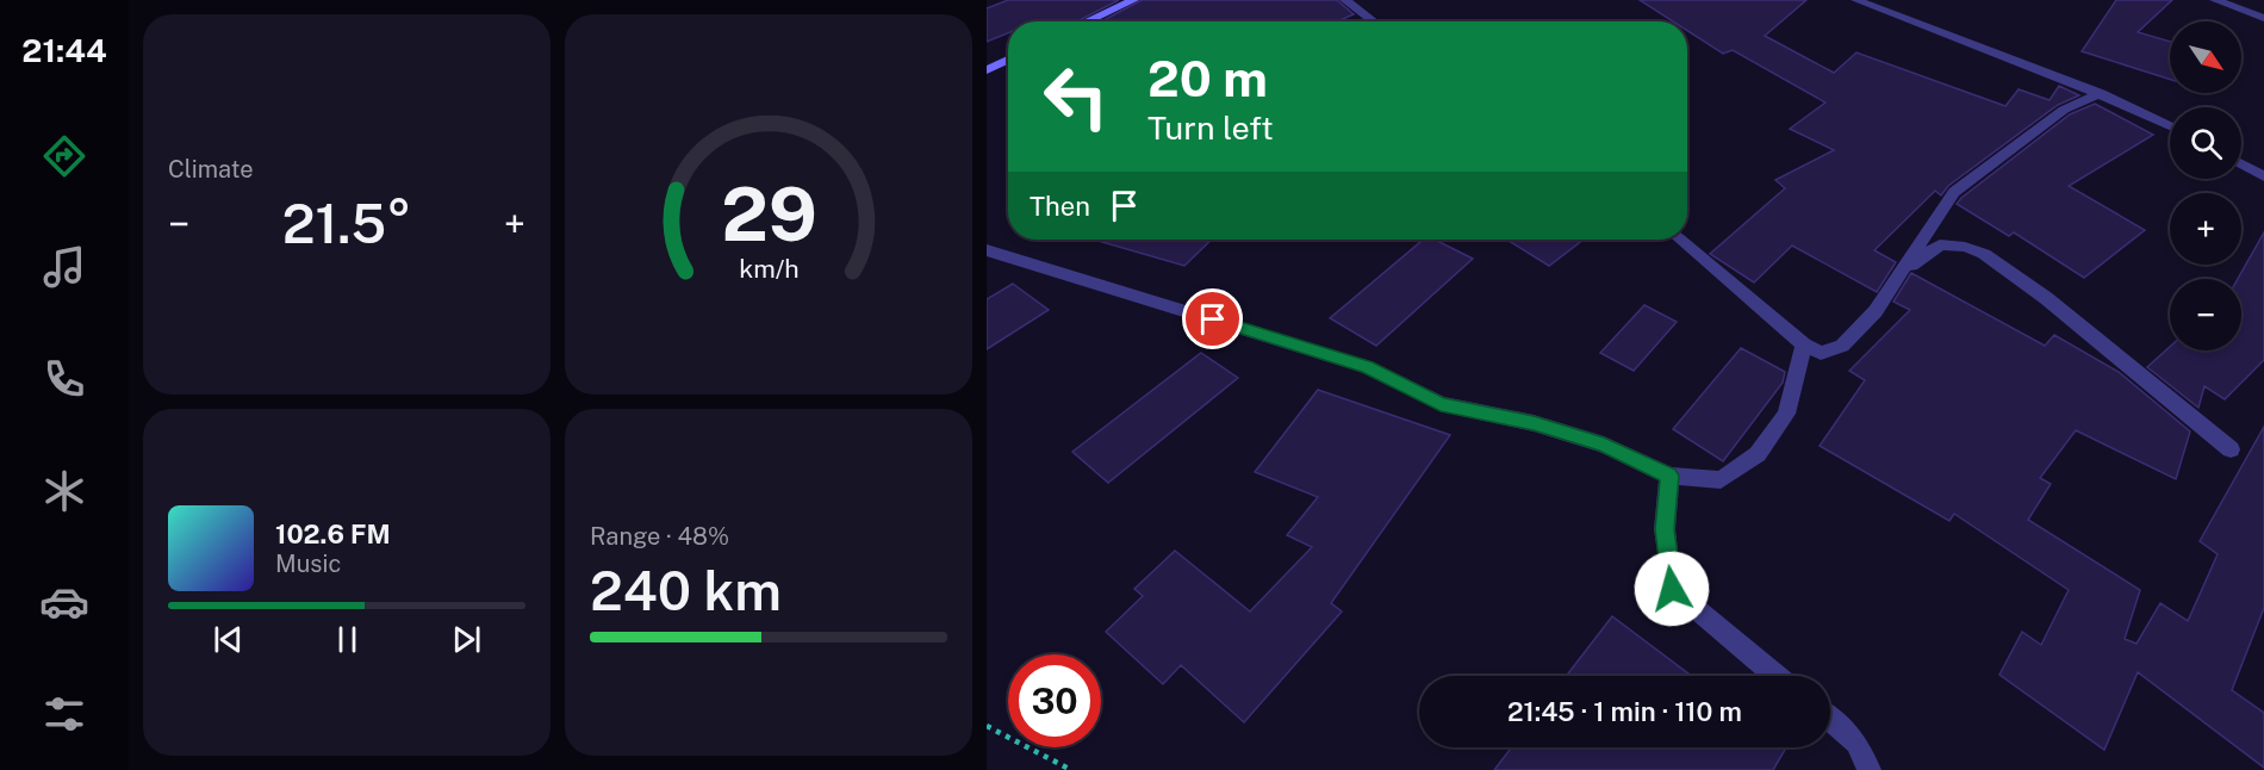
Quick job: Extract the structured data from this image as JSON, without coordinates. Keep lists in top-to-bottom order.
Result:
{
  "north": "bottom right",
  "page": {
    "tabs": "21:44",
    "tile": [
      "Climate",
      ["Range · 48%", "240 km"]
    ],
    "map_buttons": ["+", "−"],
    "turn": ["20 m", "Turn left"],
    "then": "Then",
    "heat": ["−", "21.5°", "+"],
    "song": ["102.6 FM", "Music"],
    "limit": "30",
    "trip": "21:45 · 1 min · 110 m",
    "gauge": ["29", "km/h"]
  }
}
